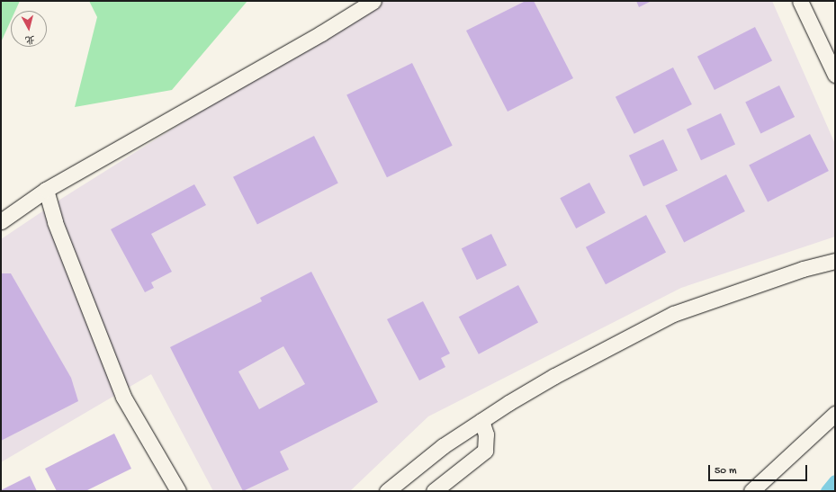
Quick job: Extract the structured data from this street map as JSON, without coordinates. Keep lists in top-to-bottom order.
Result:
{
  "scale_bar": "50 m",
  "north": "bottom"
}
